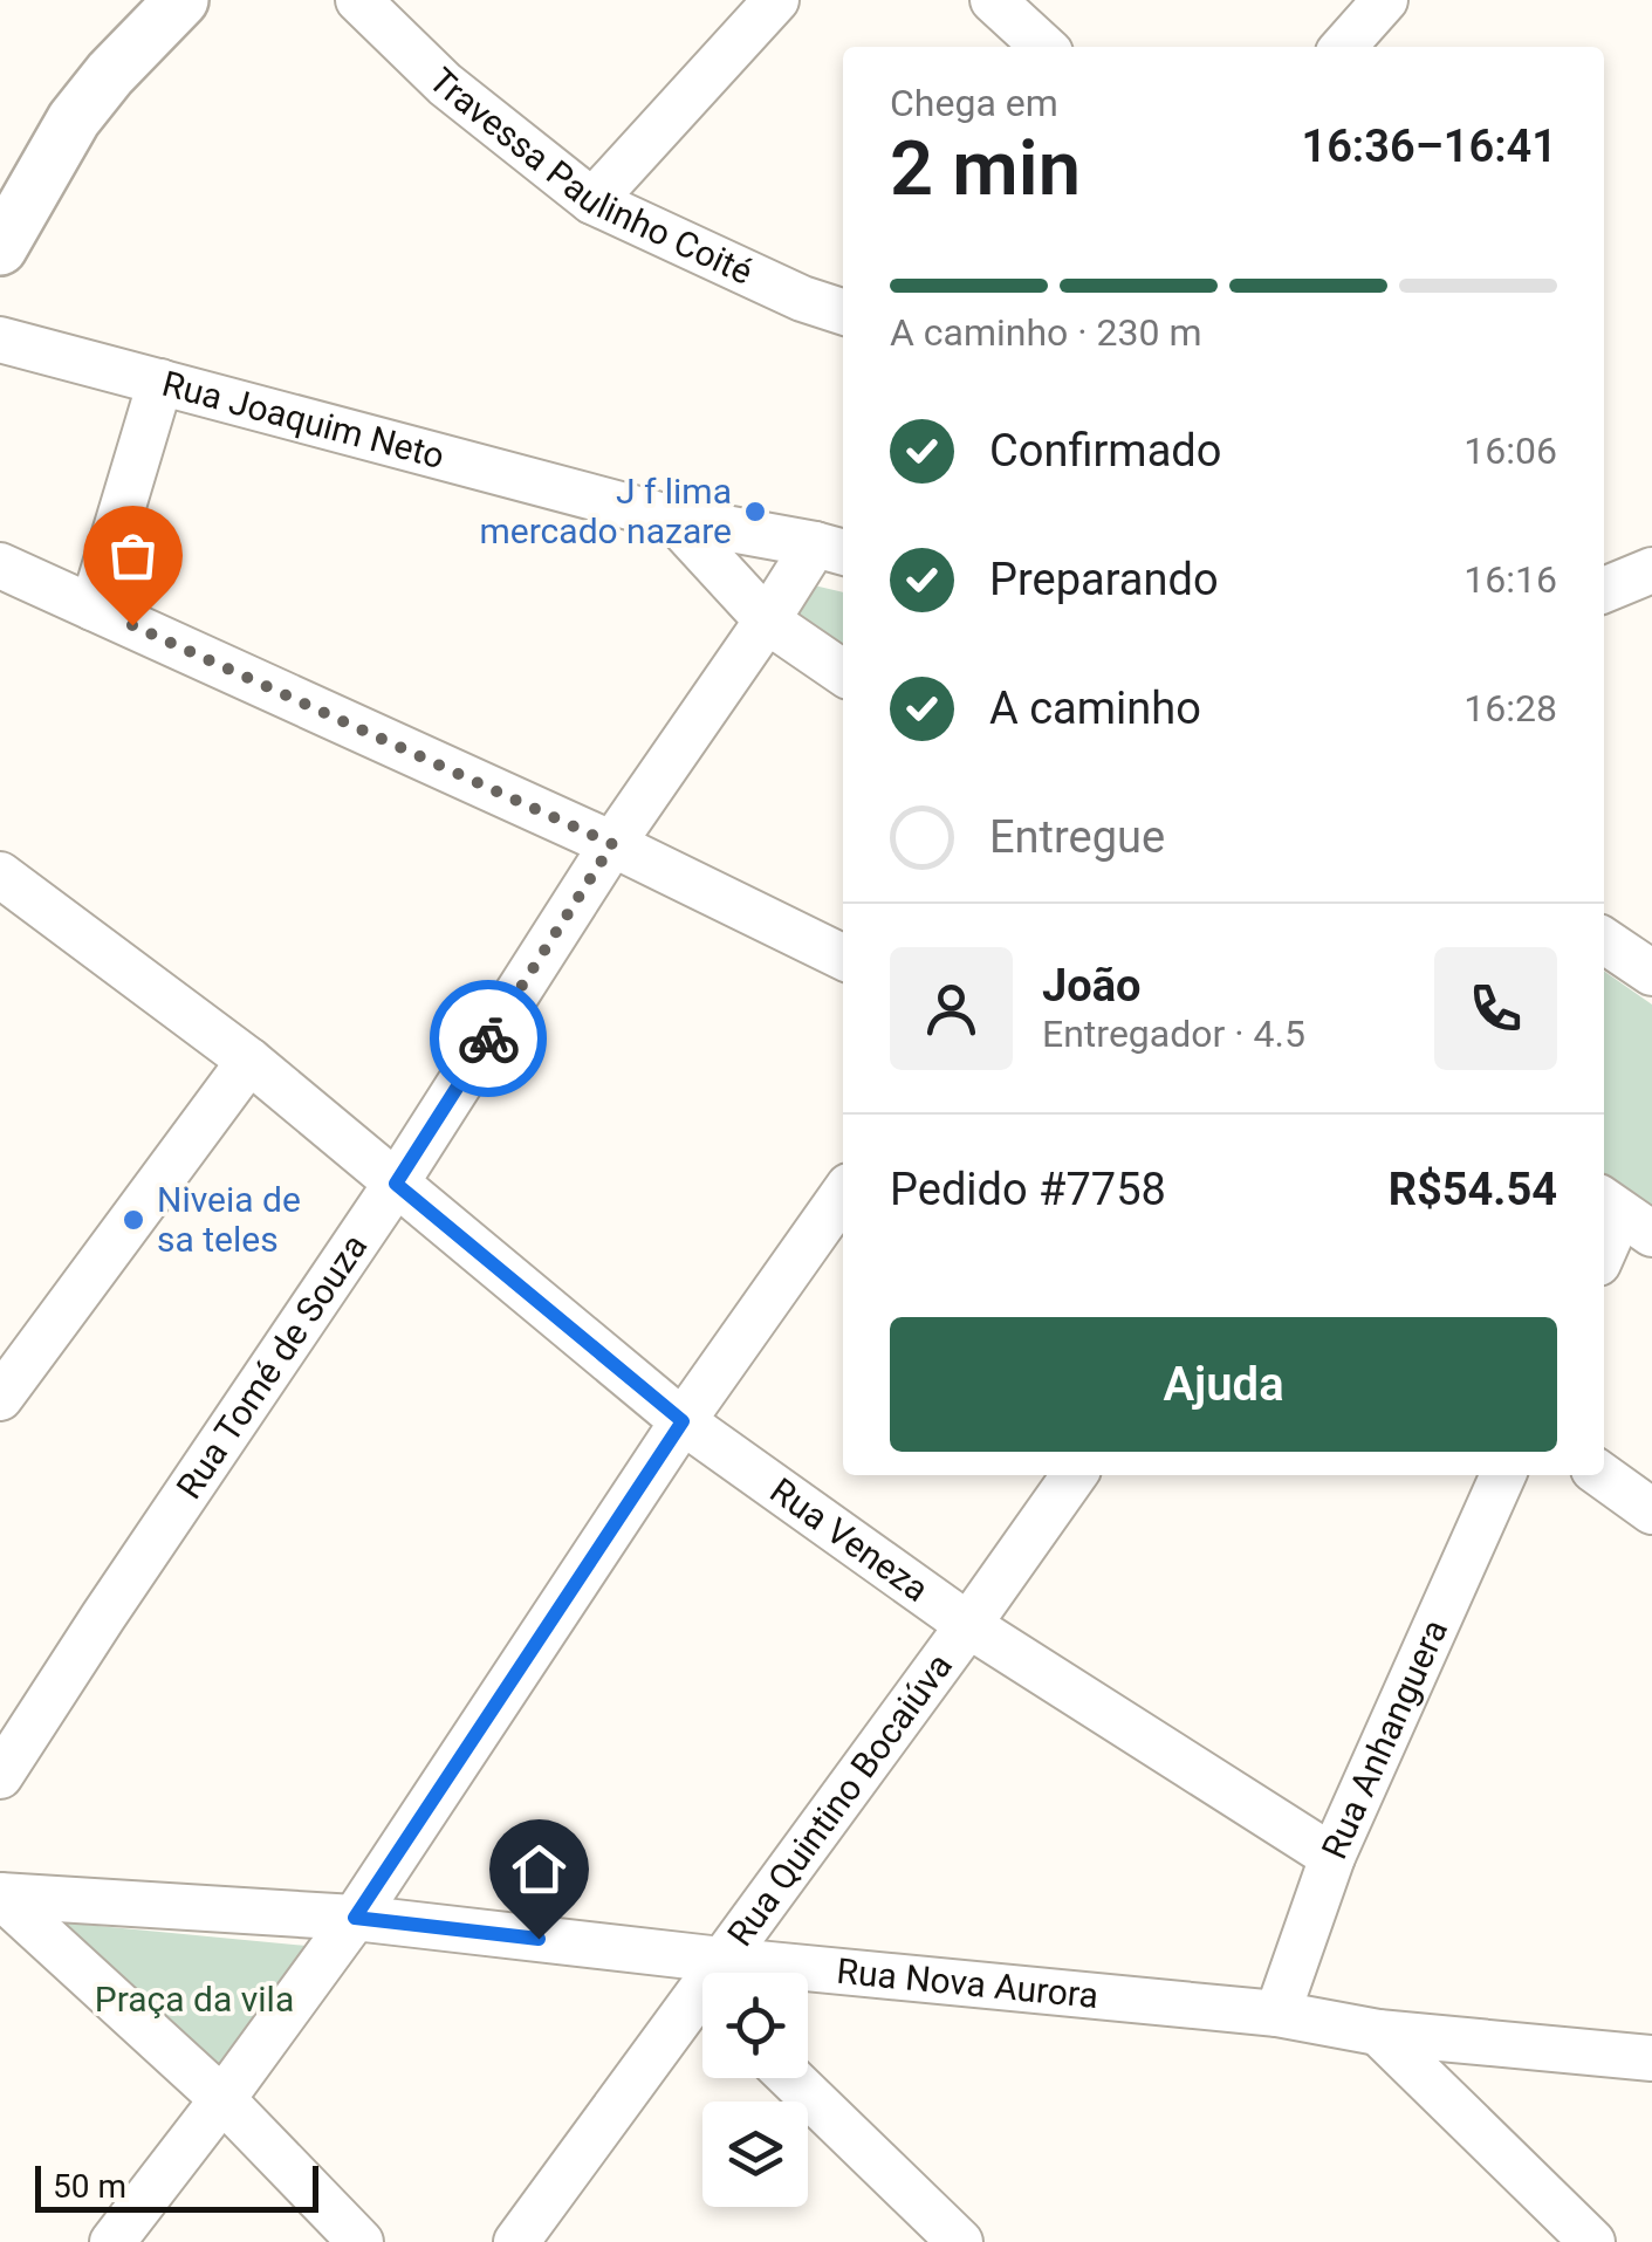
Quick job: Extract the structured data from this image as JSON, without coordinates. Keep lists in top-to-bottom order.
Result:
{
  "streets": {
    "street": [
      "Travessa Paulinho Coité",
      "Rua Joaquim Neto",
      "Rua Tomé de Souza",
      "Rua Veneza",
      "Rua Anhanguera",
      "Rua Quintino Bocaiúva",
      "Rua Nova Aurora"
    ]
  },
  "crossings": [
    ["Rua Joaquim Neto", "Rua Tomé de Souza"],
    ["Rua Tomé de Souza", "Rua Veneza"],
    ["Rua Veneza", "Rua Anhanguera"],
    ["Rua Veneza", "Rua Quintino Bocaiúva"],
    ["Rua Anhanguera", "Rua Nova Aurora"]
  ],
  "parks": ["Praça da vila"],
  "places": ["J f lima mercado nazare", "Niveia de sa teles"],
  "scale_bar": "50 m",
  "page": {
    "heading": ["2 min", "Chega em", "16:36–16:41"],
    "panel": [
      "João",
      "Entregador · 4.5",
      "Pedido #7758",
      "R$54.54"
    ],
    "bar": "A caminho · 230 m",
    "list": [
      ["Confirmado", "16:06"],
      ["Preparando", "16:16"],
      ["A caminho", "16:28"],
      "Entregue"
    ],
    "buttons": "Ajuda",
    "scale": "50 m"
  }
}
